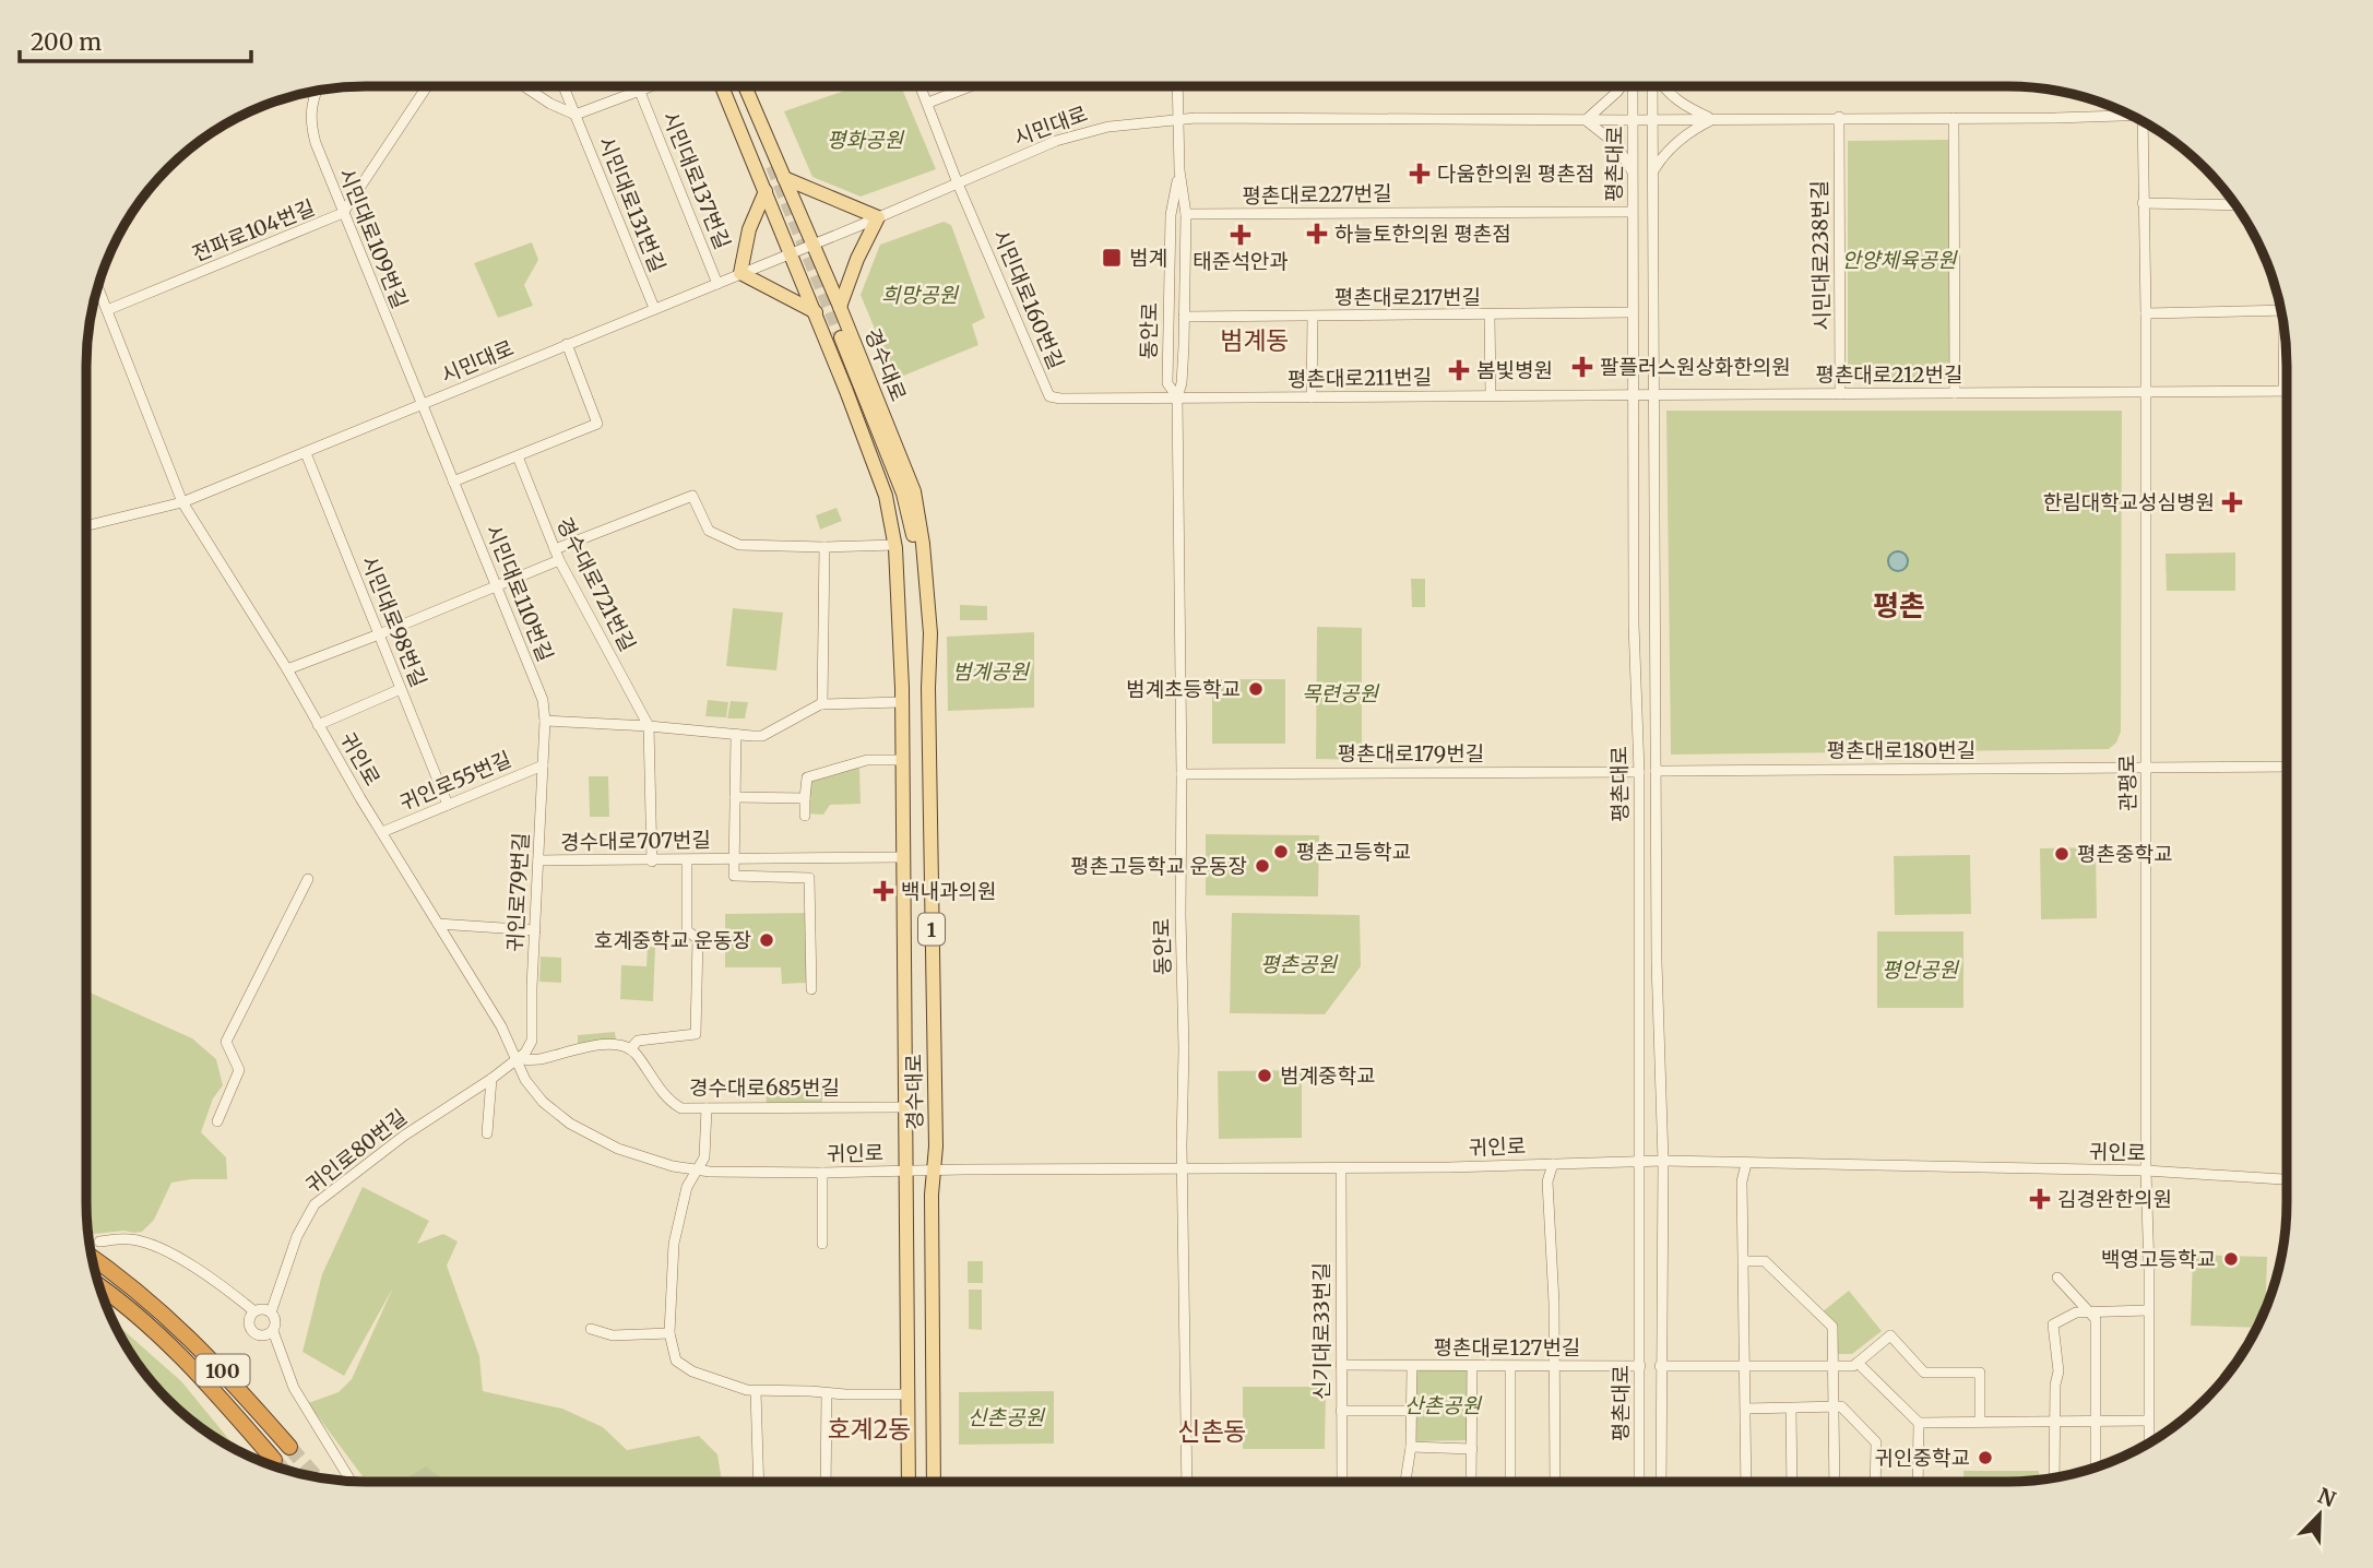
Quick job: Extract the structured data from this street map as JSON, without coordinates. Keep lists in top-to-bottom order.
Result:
{
  "streets": {
    "highway": ["100"],
    "main road": ["경수대로", "1"],
    "street": [
      "시민대로",
      "평촌대로",
      "시민대로137번길",
      "평촌대로227번길",
      "시민대로131번길",
      "전파로104번길",
      "시민대로109번길",
      "시민대로238번길",
      "평촌대로217번길",
      "시민대로160번길",
      "동안로",
      "평촌대로212번길",
      "평촌대로211번길",
      "경수대로721번길",
      "시민대로110번길",
      "시민대로98번길",
      "평촌대로180번길",
      "평촌대로179번길",
      "귀인로",
      "귀인로55번길",
      "관평로",
      "경수대로707번길",
      "귀인로79번길",
      "경수대로685번길",
      "귀인로80번길",
      "신기대로33번길",
      "평촌대로127번길"
    ]
  },
  "crossings": [
    ["시민대로", "평촌대로"],
    ["시민대로", "시민대로137번길"],
    ["시민대로", "시민대로131번길"],
    ["시민대로", "시민대로109번길"],
    ["시민대로", "시민대로238번길"],
    ["시민대로", "시민대로160번길"],
    ["시민대로", "동안로"],
    ["시민대로", "경수대로"],
    ["시민대로", "시민대로110번길"],
    ["시민대로", "시민대로98번길"],
    ["시민대로", "귀인로"],
    ["평촌대로", "평촌대로227번길"],
    ["평촌대로", "평촌대로217번길"],
    ["평촌대로", "평촌대로212번길"],
    ["평촌대로", "평촌대로211번길"],
    ["평촌대로", "평촌대로180번길"],
    ["평촌대로", "평촌대로179번길"],
    ["평촌대로", "귀인로"],
    ["평촌대로", "평촌대로127번길"],
    ["평촌대로227번길", "동안로"],
    ["전파로104번길", "시민대로109번길"],
    ["전파로104번길", "귀인로"],
    ["시민대로109번길", "시민대로110번길"],
    ["시민대로238번길", "평촌대로212번길"],
    ["평촌대로217번길", "동안로"],
    ["시민대로160번길", "동안로"],
    ["시민대로160번길", "평촌대로211번길"],
    ["동안로", "평촌대로211번길"],
    ["동안로", "평촌대로179번길"],
    ["동안로", "귀인로"],
    ["경수대로", "귀인로"],
    ["경수대로", "경수대로707번길"],
    ["경수대로", "경수대로685번길"],
    ["평촌대로212번길", "평촌대로211번길"],
    ["평촌대로212번길", "관평로"],
    ["시민대로110번길", "귀인로79번길"],
    ["시민대로98번길", "귀인로55번길"],
    ["평촌대로180번길", "관평로"],
    ["귀인로", "귀인로55번길"],
    ["귀인로", "관평로"],
    ["귀인로", "귀인로79번길"],
    ["귀인로", "귀인로80번길"],
    ["귀인로", "신기대로33번길"],
    ["귀인로55번길", "귀인로79번길"],
    ["경수대로707번길", "귀인로79번길"],
    ["귀인로79번길", "귀인로80번길"]
  ],
  "districts": [
    "범계동",
    "평촌",
    "호계2동",
    "신촌동"
  ],
  "parks": [
    "평화공원",
    "안양체육공원",
    "희망공원",
    "범계공원",
    "목련공원",
    "평촌공원",
    "평안공원",
    "산촌공원",
    "신촌공원"
  ],
  "places": {
    "health": [
      "다움한의원 평촌점",
      "하늘토한의원 평촌점",
      "태준석안과",
      "팔플러스원상화한의원",
      "봄빛병원",
      "한림대학교성심병원",
      "백내과의원",
      "김경완한의원"
    ],
    "transit": ["범계"],
    "other": [
      "범계초등학교",
      "평촌고등학교",
      "평촌중학교",
      "평촌고등학교 운동장",
      "호계중학교 운동장",
      "범계중학교",
      "백영고등학교",
      "귀인중학교"
    ]
  },
  "scale_bar": "200 m",
  "north": "top right"
}
